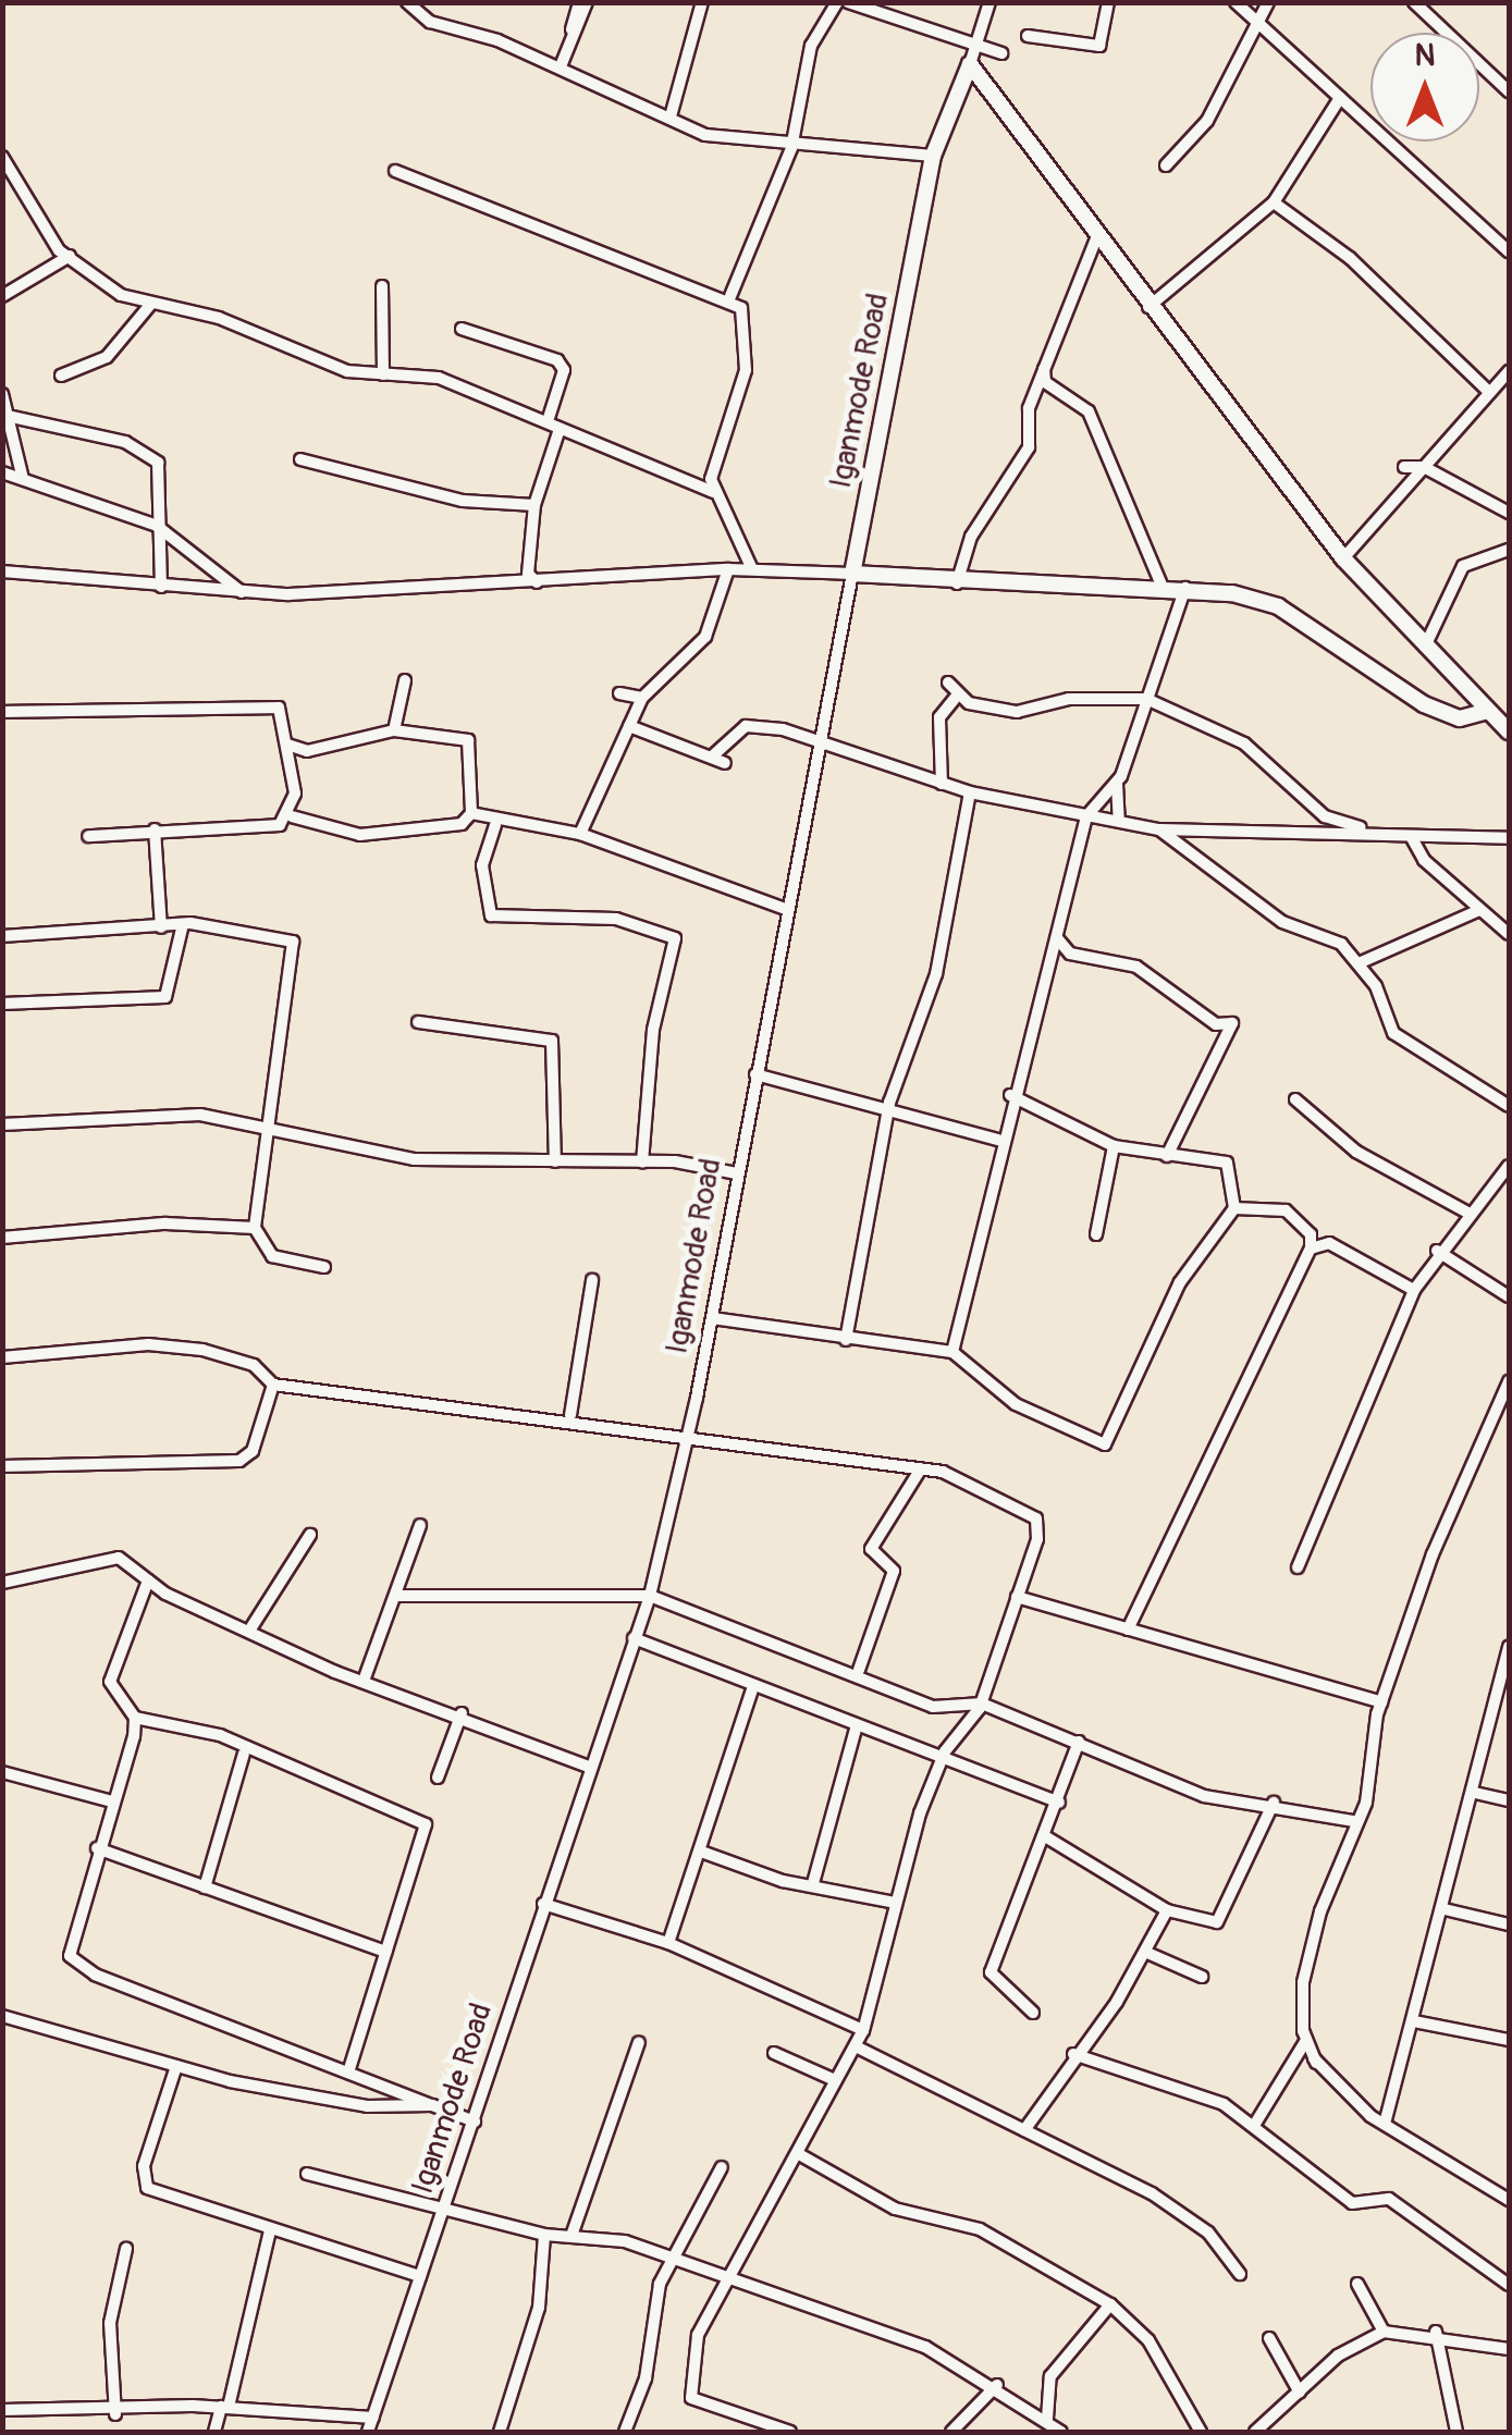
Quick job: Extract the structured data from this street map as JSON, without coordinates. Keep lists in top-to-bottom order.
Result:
{
  "streets": {
    "street": ["Iganmode Road"]
  },
  "north": "top"
}
